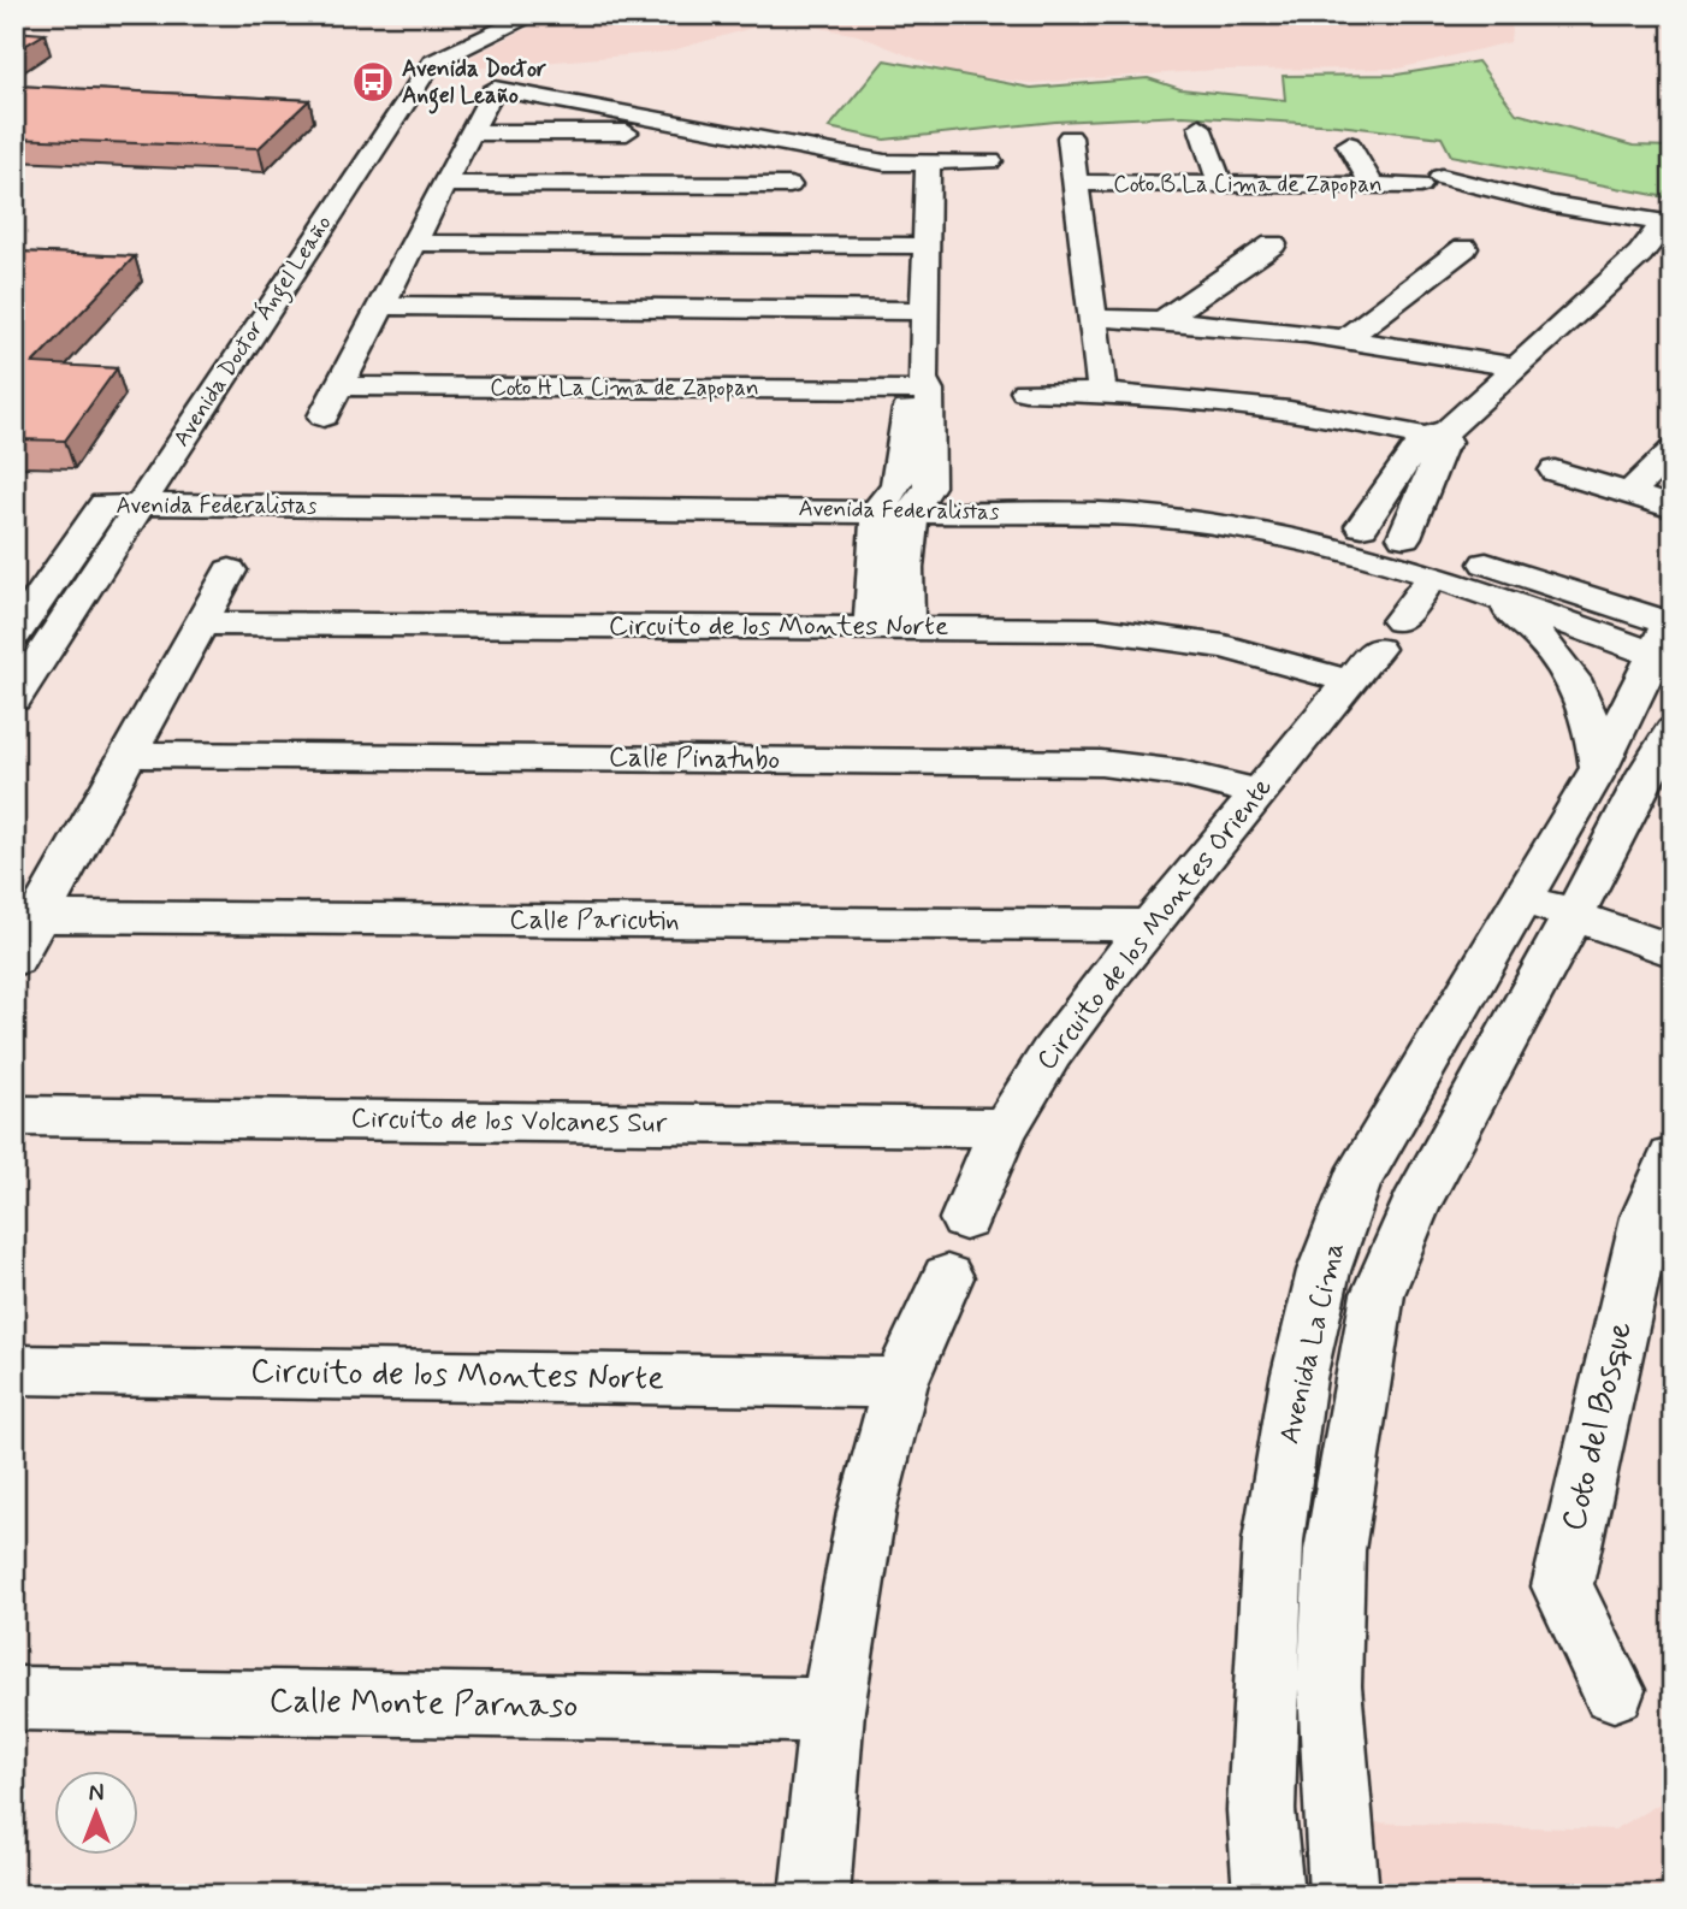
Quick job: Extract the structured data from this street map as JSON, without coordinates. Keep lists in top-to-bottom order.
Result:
{
  "streets": {
    "street": [
      "Coto B La Cima de Zapopan",
      "Avenida Doctor Ángel Leaño",
      "Coto H La Cima de Zapopan",
      "Avenida Federalistas",
      "Circuito de los Montes Norte",
      "Calle Pinatubo",
      "Calle Paricutin",
      "Circuito de los Montes Oriente",
      "Circuito de los Volcanes Sur",
      "Avenida La Cima",
      "Coto del Bosque",
      "Calle Monte Parnaso"
    ]
  },
  "crossings": [
    ["Coto B La Cima de Zapopan", "Avenida Federalistas"],
    ["Avenida Doctor Ángel Leaño", "Avenida Federalistas"],
    ["Avenida Federalistas", "Circuito de los Montes Oriente"],
    ["Avenida Federalistas", "Avenida La Cima"],
    ["Circuito de los Montes Norte", "Circuito de los Montes Oriente"],
    ["Calle Pinatubo", "Circuito de los Montes Oriente"],
    ["Calle Paricutin", "Circuito de los Montes Oriente"],
    ["Circuito de los Montes Oriente", "Circuito de los Volcanes Sur"]
  ],
  "places": {
    "bus stop": ["Avenida Doctor Angel Leaño"]
  },
  "north": "top"
}
